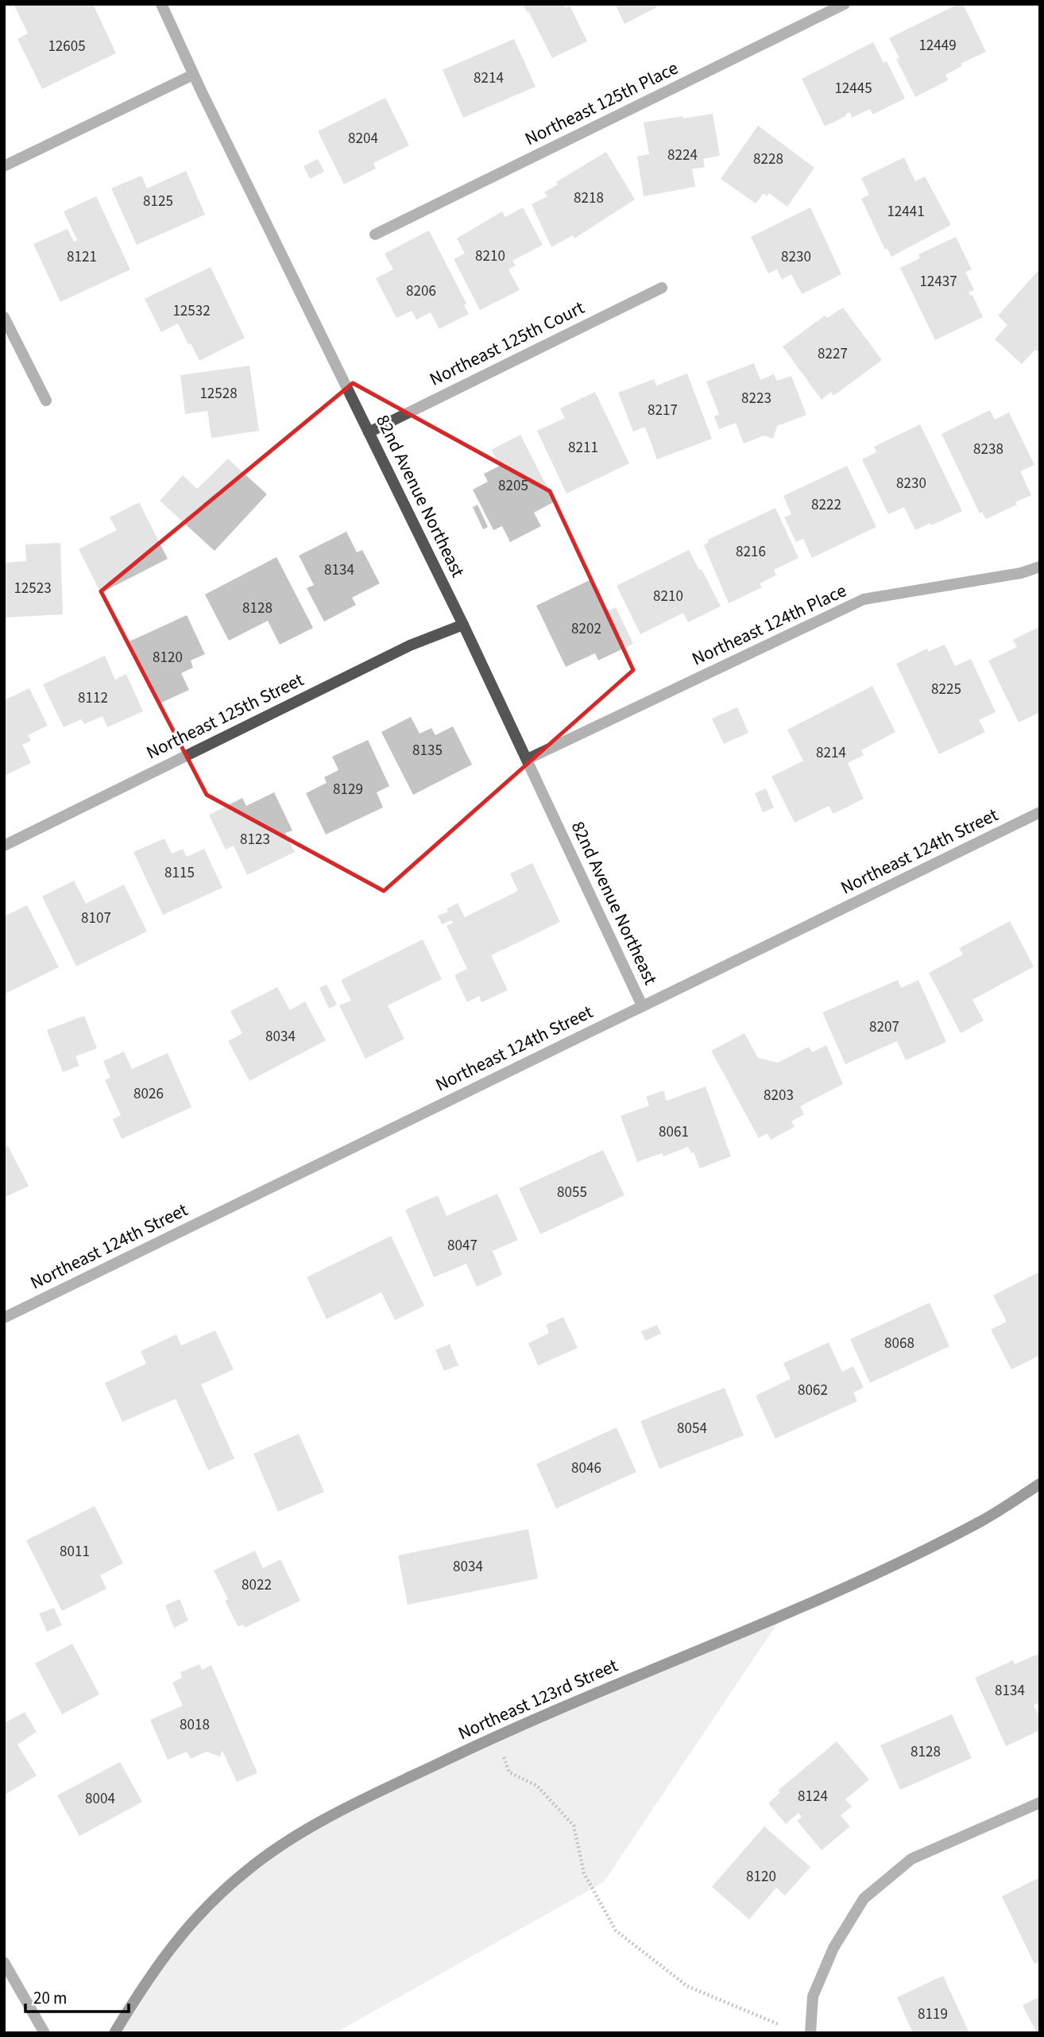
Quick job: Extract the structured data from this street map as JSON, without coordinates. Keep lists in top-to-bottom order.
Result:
{
  "streets": {
    "street": [
      "Northeast 125th Place",
      "Northeast 125th Court",
      "82nd Avenue Northeast",
      "Northeast 124th Place",
      "Northeast 125th Street",
      "Northeast 124th Street",
      "Northeast 123rd Street"
    ]
  },
  "crossings": [
    ["Northeast 125th Court", "82nd Avenue Northeast"],
    ["82nd Avenue Northeast", "Northeast 124th Place"],
    ["82nd Avenue Northeast", "Northeast 125th Street"],
    ["82nd Avenue Northeast", "Northeast 124th Street"]
  ],
  "house_numbers": [
    "12449",
    "12605",
    "8214",
    "12445",
    "8204",
    "8224",
    "8228",
    "8218",
    "8125",
    "12441",
    "8210",
    "8121",
    "8230",
    "12437",
    "8206",
    "12532",
    "8227",
    "12528",
    "8223",
    "8217",
    "8211",
    "8238",
    "8230",
    "8205",
    "8222",
    "8216",
    "8134",
    "12523",
    "8210",
    "8128",
    "8202",
    "8120",
    "8225",
    "8112",
    "8135",
    "8214",
    "8129",
    "8123",
    "8115",
    "8107",
    "8207",
    "8034",
    "8026",
    "8203",
    "8061",
    "8055",
    "8047",
    "8068",
    "8062",
    "8054",
    "8046",
    "8011",
    "8034",
    "8022",
    "8134",
    "8018",
    "8128",
    "8124",
    "8004",
    "8120",
    "8119"
  ],
  "scale_bar": "20 m"
}
